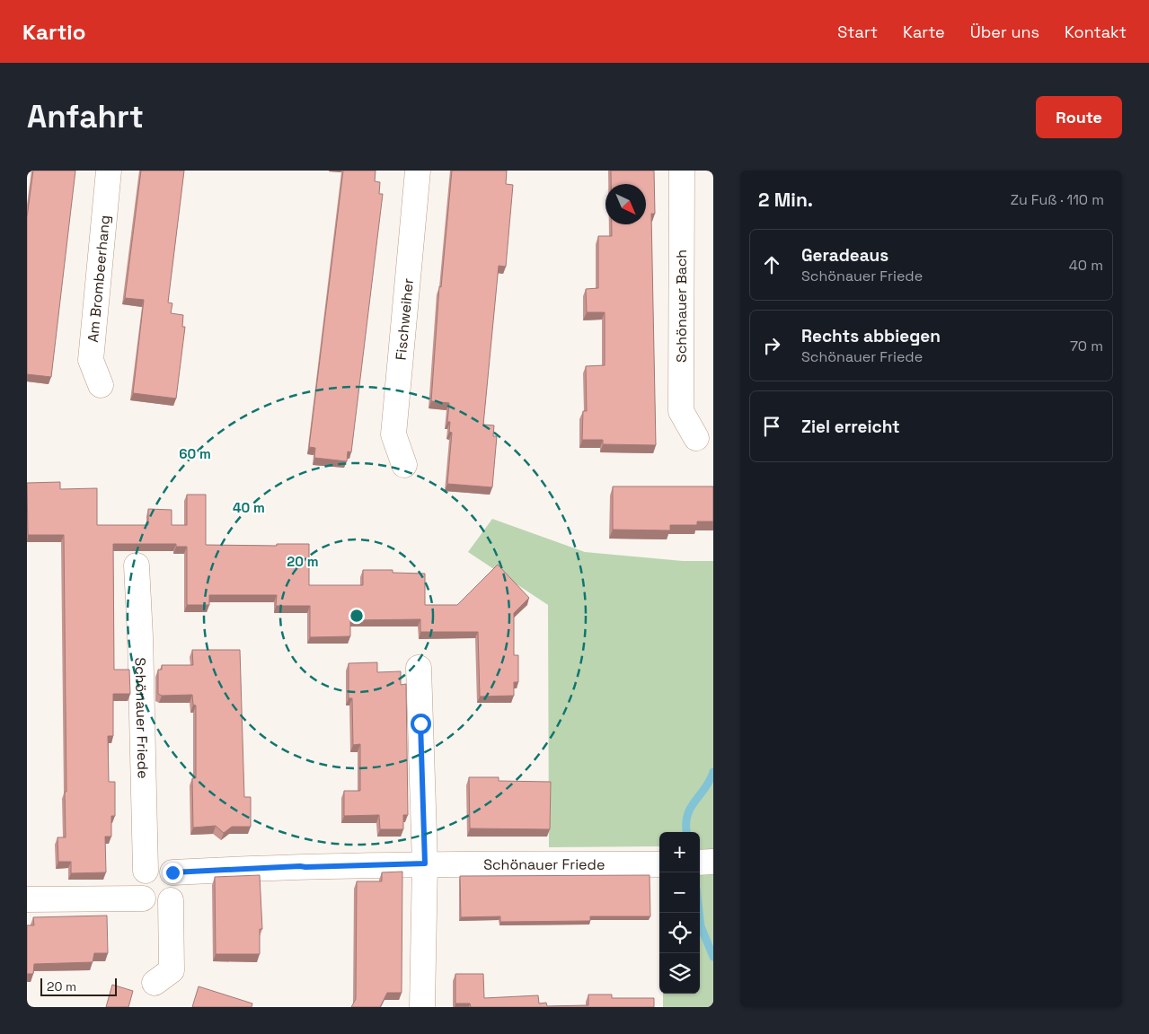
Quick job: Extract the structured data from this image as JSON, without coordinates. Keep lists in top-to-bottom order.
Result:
{
  "streets": {
    "street": [
      "Am Brombeerhang",
      "Schönauer Bach",
      "Fischweiher",
      "Schönauer Friede"
    ]
  },
  "scale_bar": "20 m",
  "north": "bottom right",
  "page": {
    "header": "Kartio",
    "nav": [
      "Start",
      "Karte",
      "Über uns",
      "Kontakt"
    ],
    "buttons": "Route",
    "title": "Anfahrt",
    "heading": ["2 Min.", "Zu Fuß · 110 m"],
    "list": [
      ["Geradeaus", "Schönauer Friede", "40 m"],
      ["Rechts abbiegen", "Schönauer Friede", "70 m"],
      "Ziel erreicht"
    ],
    "map_buttons": ["+", "−"],
    "scale": "20 m"
  },
  "rings": ["60 m", "40 m", "20 m"]
}
